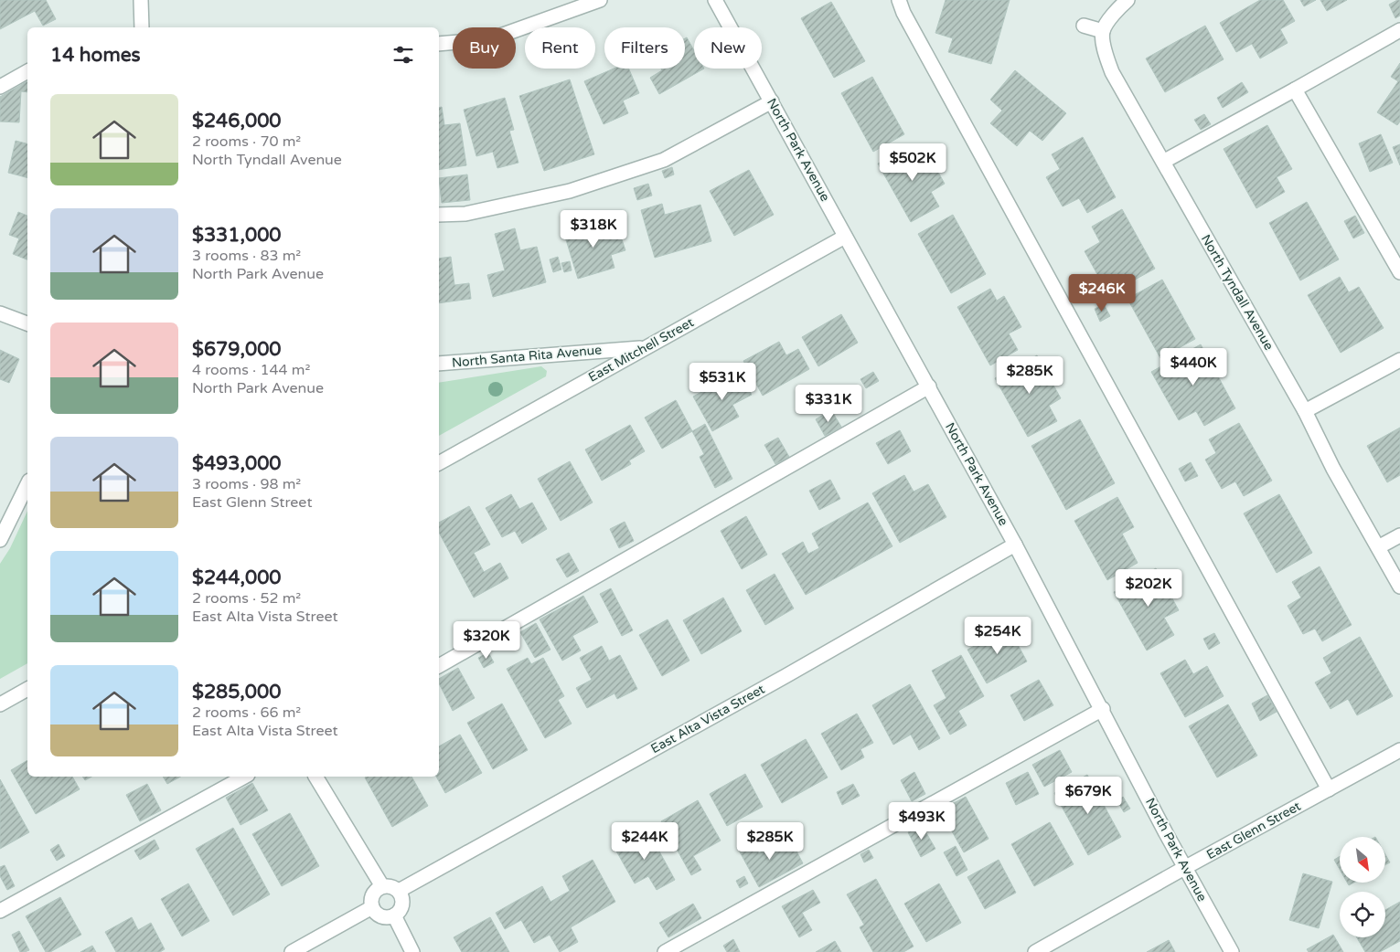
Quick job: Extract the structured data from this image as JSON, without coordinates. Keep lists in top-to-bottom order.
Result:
{
  "streets": {
    "street": [
      "North Park Avenue",
      "North Tyndall Avenue",
      "East Mitchell Street",
      "North Santa Rita Avenue",
      "East Alta Vista Street",
      "East Glenn Street"
    ]
  },
  "crossings": [
    ["North Park Avenue", "East Mitchell Street"],
    ["North Park Avenue", "East Alta Vista Street"],
    ["North Park Avenue", "East Glenn Street"],
    ["East Mitchell Street", "North Santa Rita Avenue"]
  ],
  "north": "bottom right",
  "page": {
    "chip": [
      "Buy",
      "Rent",
      "Filters",
      "New"
    ],
    "heading": "14 homes",
    "list": [
      {
        "name": "$246,000",
        "note": "2 rooms · 70 m² · North Tyndall Avenue"
      },
      {
        "name": "$331,000",
        "note": "3 rooms · 83 m² · North Park Avenue"
      },
      {
        "name": "$679,000",
        "note": "4 rooms · 144 m² · North Park Avenue"
      },
      {
        "name": "$493,000",
        "note": "3 rooms · 98 m² · East Glenn Street"
      },
      {
        "name": "$244,000",
        "note": "2 rooms · 52 m² · East Alta Vista Street"
      },
      {
        "name": "$285,000",
        "note": "2 rooms · 66 m² · East Alta Vista Street"
      }
    ],
    "price": [
      "$502K",
      "$318K",
      "$246K",
      "$440K",
      "$285K",
      "$531K",
      "$331K",
      "$202K",
      "$254K",
      "$320K",
      "$679K",
      "$493K",
      "$244K",
      "$285K"
    ]
  }
}
